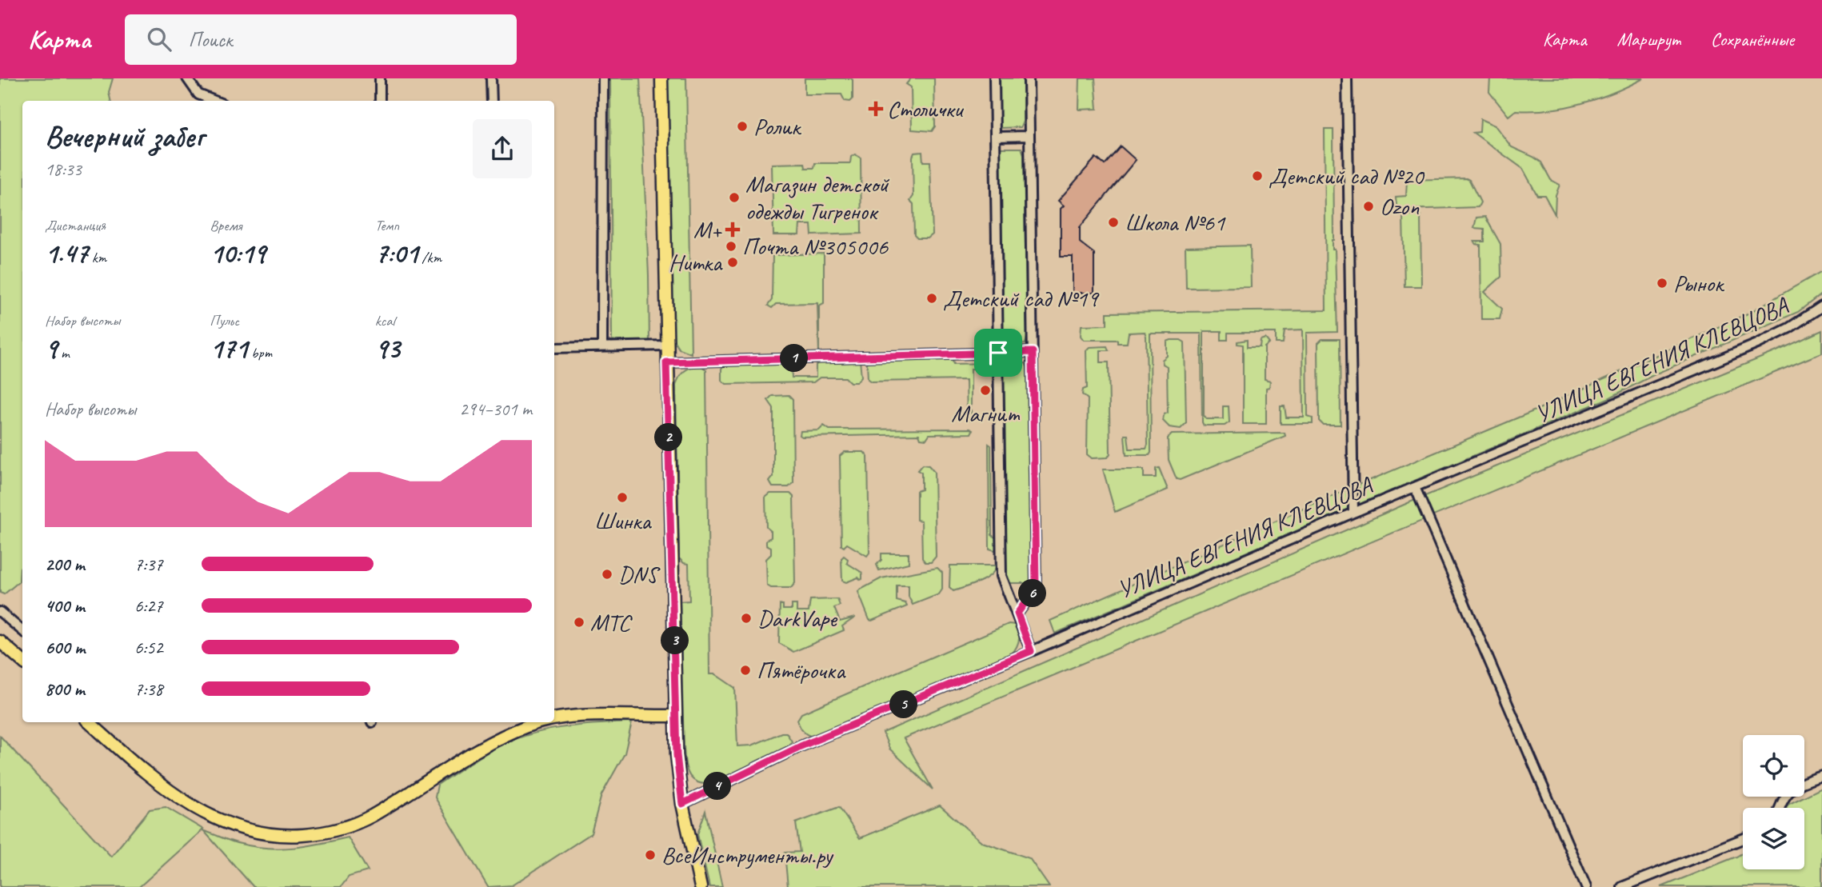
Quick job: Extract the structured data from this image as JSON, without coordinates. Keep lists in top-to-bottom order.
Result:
{
  "streets": {
    "street": ["УЛИЦА ЕВГЕНИЯ КЛЕВЦОВА"]
  },
  "places": {
    "health": ["Столички", "М+"],
    "other": [
      "Ролик",
      "Детский сад №20",
      "Магазин детской одежды Тигренок",
      "Ozon",
      "Школа №61",
      "Почта №305006",
      "Нитка",
      "Рынок",
      "Детский сад №19",
      "Магнит",
      "Шинка",
      "DNS",
      "DarkVape",
      "МТС",
      "Пятёрочка",
      "ВсеИнструменты.ру"
    ]
  },
  "page": {
    "header": "Карта",
    "search": "Поиск",
    "nav": ["Карта", "Маршрут", "Сохранённые"],
    "heading": ["Вечерний забег", "18:33"],
    "stats": [
      ["Дистанция", "1.47 km"],
      ["Время", "10:19"],
      ["Темп", "7:01 /km"],
      ["Набор высоты", "9 m"],
      ["Пульс", "171 bpm"],
      ["kcal", "93"]
    ],
    "pins": [
      "1",
      "2",
      "6",
      "3",
      "5",
      "4"
    ],
    "chart": ["Набор высоты", "294–301 m"],
    "list": [
      {
        "name": "200 m",
        "note": "7:37"
      },
      {
        "name": "400 m",
        "note": "6:27"
      },
      {
        "name": "600 m",
        "note": "6:52"
      },
      {
        "name": "800 m",
        "note": "7:38"
      }
    ]
  }
}
